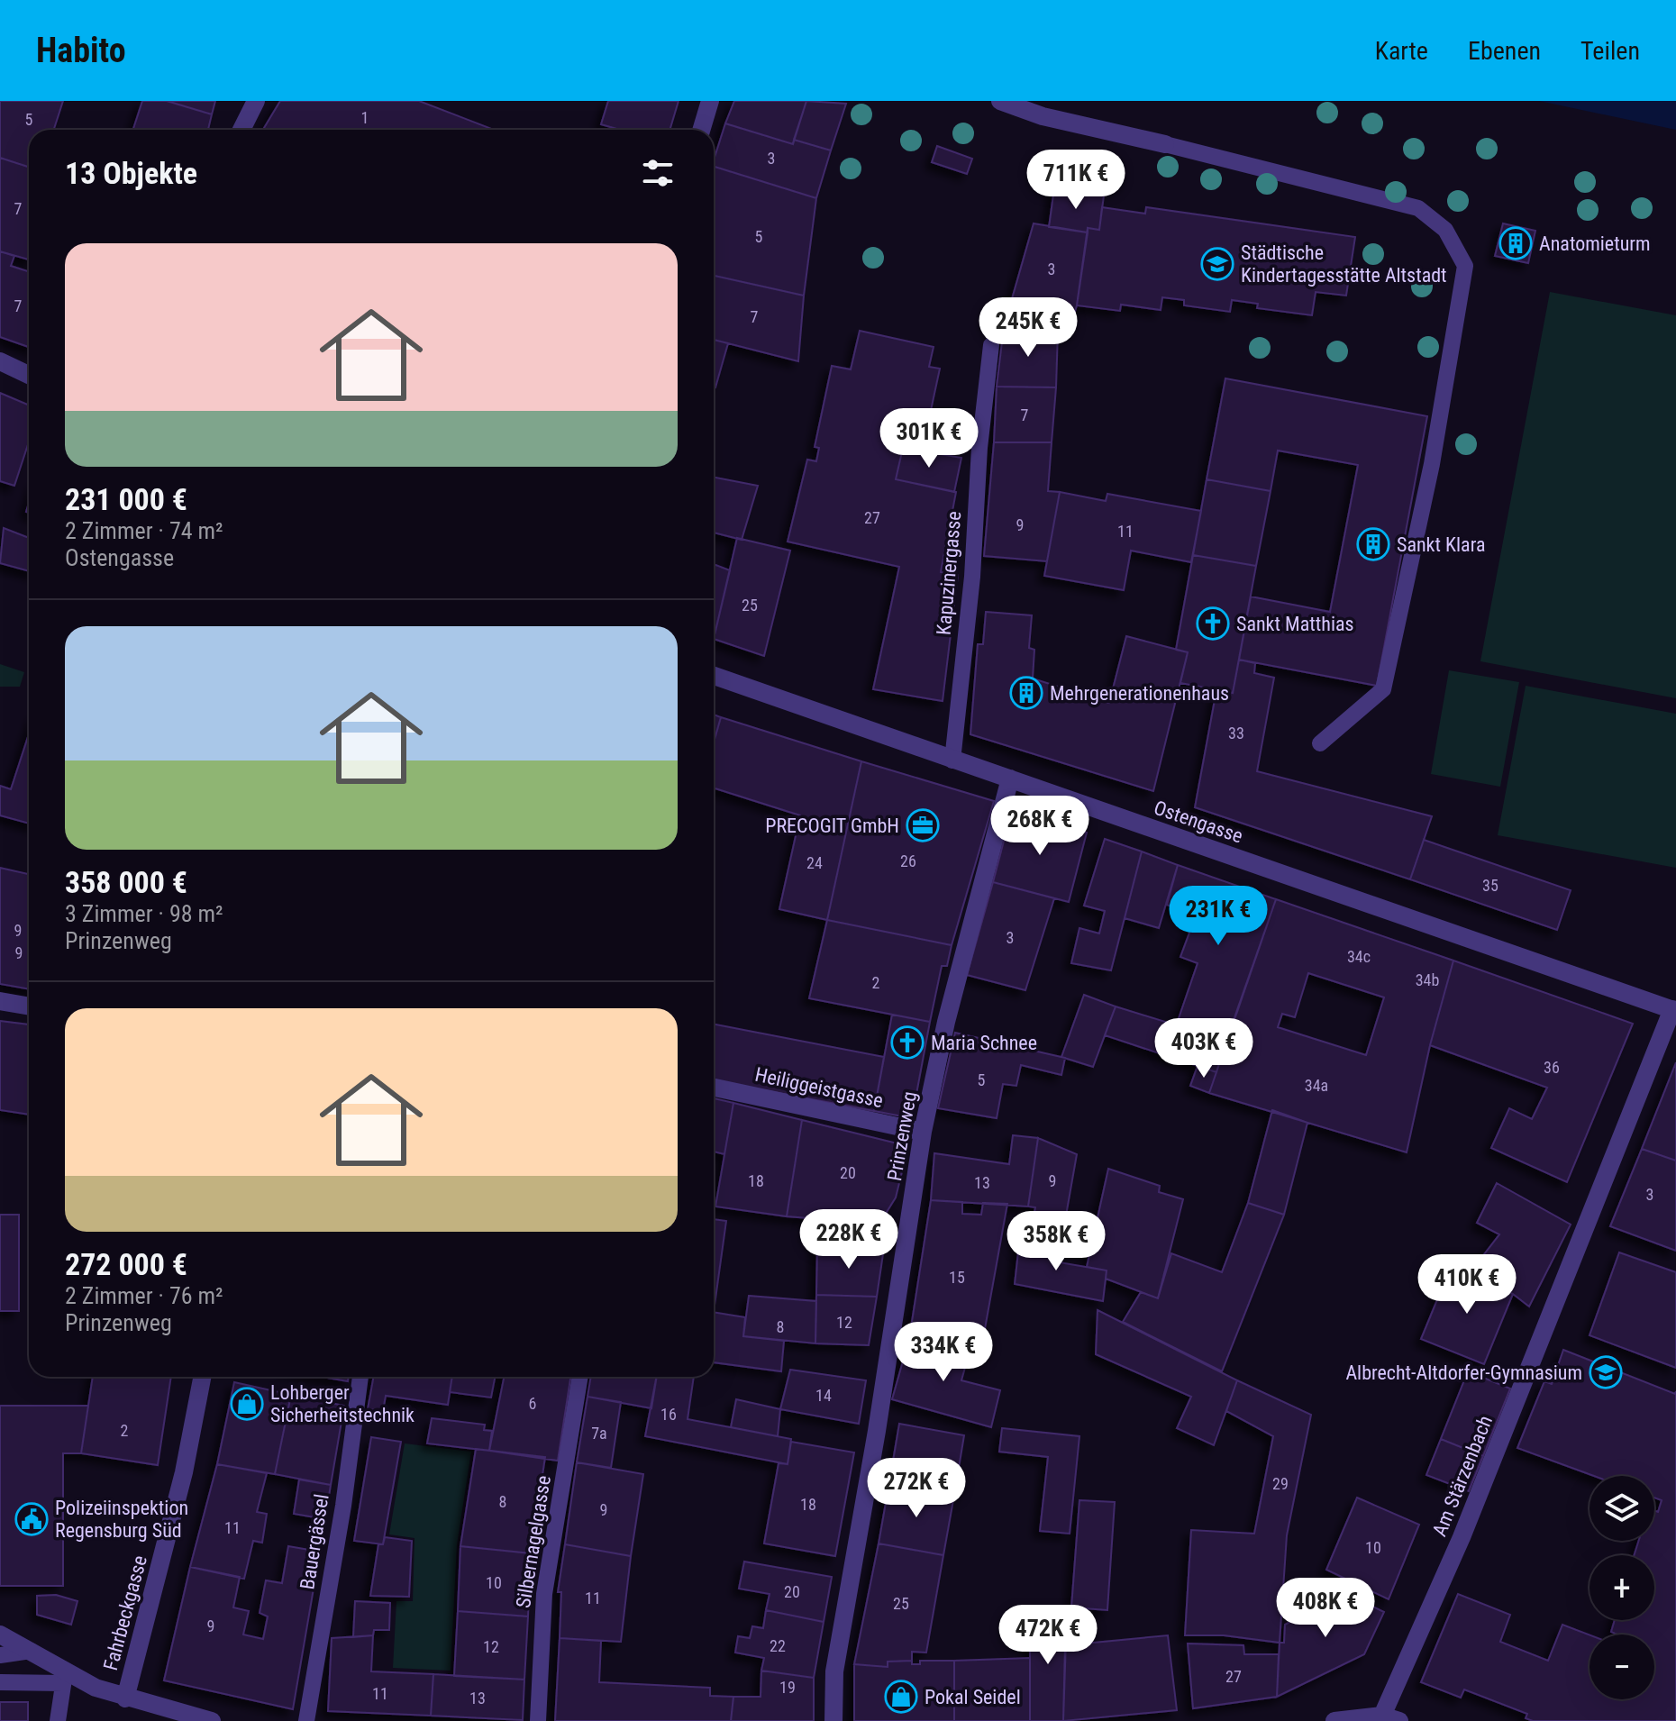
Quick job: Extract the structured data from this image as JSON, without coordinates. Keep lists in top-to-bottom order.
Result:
{
  "streets": {
    "street": [
      "Ostengasse",
      "Heiliggeistgasse",
      "Prinzenweg",
      "Am Stärzenbach",
      "Fahrbeckgasse"
    ],
    "lane": ["Kapuzinergasse", "Bauergässel", "Silbernagelgasse"]
  },
  "crossings": [
    ["Kapuzinergasse", "Ostengasse"],
    ["Ostengasse", "Prinzenweg"],
    ["Ostengasse", "Am Stärzenbach"],
    ["Heiliggeistgasse", "Prinzenweg"]
  ],
  "places": {
    "building": ["Anatomieturm", "Sankt Klara", "Mehrgenerationenhaus"],
    "school or university": ["Städtische Kindertagesstätte Altstadt", "Albrecht-Altdorfer-Gymnasium"],
    "church": ["Sankt Matthias", "Maria Schnee"],
    "office": ["PRECOGIT GmbH"],
    "shop": ["Lohberger Sicherheitstechnik", "Pokal Seidel"],
    "public building": ["Polizeiinspektion Regensburg Süd"]
  },
  "house_numbers": [
    "1",
    "5",
    "3",
    "7",
    "5",
    "3",
    "7",
    "7",
    "7",
    "27",
    "9",
    "11",
    "25",
    "33",
    "26",
    "24",
    "35",
    "9",
    "3",
    "9",
    "34c",
    "34b",
    "2",
    "36",
    "5",
    "34a",
    "20",
    "18",
    "9",
    "13",
    "3",
    "15",
    "12",
    "8",
    "14",
    "6",
    "16",
    "2",
    "7a",
    "29",
    "8",
    "18",
    "9",
    "11",
    "10",
    "10",
    "20",
    "11",
    "25",
    "9",
    "22",
    "12",
    "27",
    "19",
    "11",
    "13"
  ],
  "page": {
    "header": "Habito",
    "nav": ["Karte", "Ebenen", "Teilen"],
    "heading": "13 Objekte",
    "price": [
      "711K €",
      "245K €",
      "301K €",
      "268K €",
      "231K €",
      "403K €",
      "228K €",
      "358K €",
      "410K €",
      "334K €",
      "272K €",
      "408K €",
      "472K €"
    ],
    "list": [
      {
        "name": "231 000 €",
        "note": "2 Zimmer · 74 m² · Ostengasse"
      },
      {
        "name": "358 000 €",
        "note": "3 Zimmer · 98 m² · Prinzenweg"
      },
      {
        "name": "272 000 €",
        "note": "2 Zimmer · 76 m² · Prinzenweg"
      }
    ],
    "map_buttons": ["+", "−"]
  }
}
